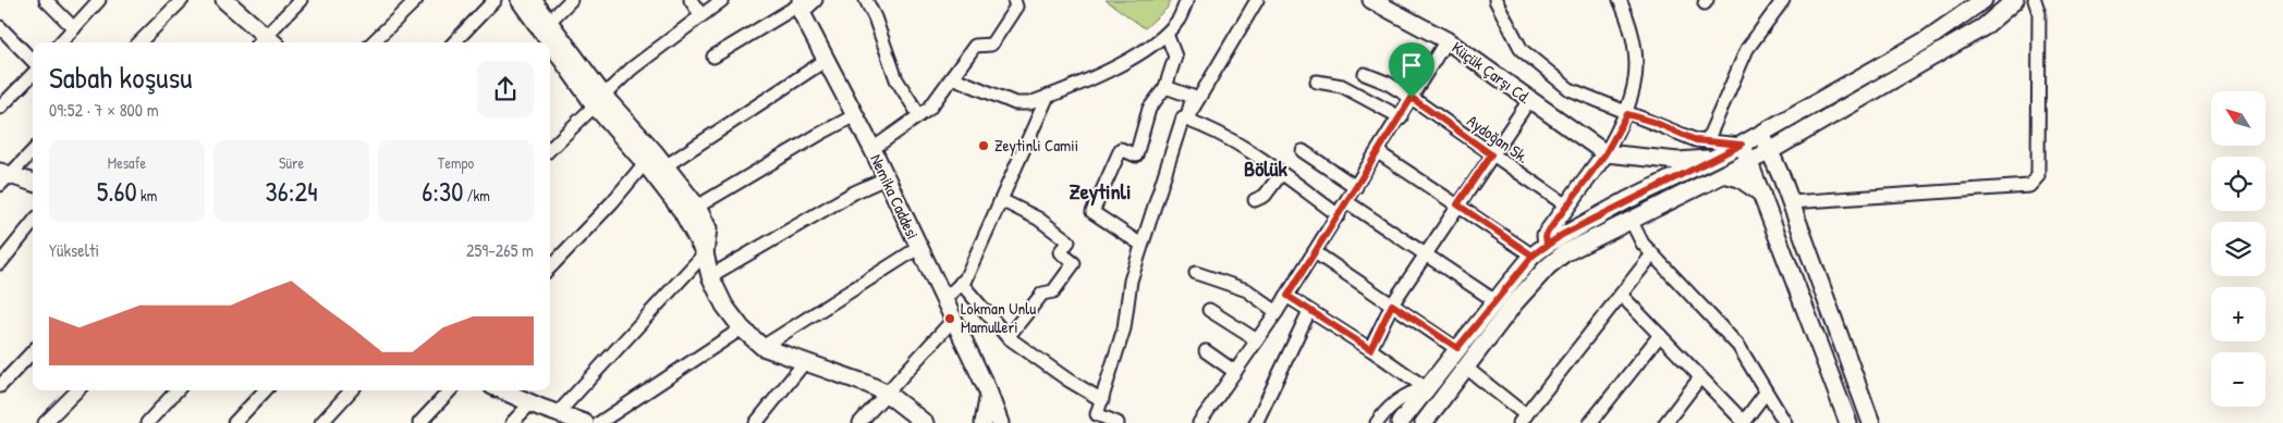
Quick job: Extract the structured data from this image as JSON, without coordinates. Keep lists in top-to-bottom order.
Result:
{
  "streets": {
    "main road": ["Küçük Çarşı Cd.", "Nemika Caddesi"],
    "street": ["Aydoğan Sk."]
  },
  "districts": ["Bölük", "Zeytinli"],
  "places": ["Zeytinli Camii", "Lokman Unlu Mamulleri"],
  "north": "top left",
  "page": {
    "heading": ["Sabah koşusu", "09:52 · 7 × 800 m"],
    "map_buttons": ["+", "−"],
    "stats": [
      ["Mesafe", "5.60 km"],
      ["Süre", "36:24"],
      ["Tempo", "6:30 /km"]
    ],
    "chart": ["Yükselti", "259–265 m"]
  }
}
